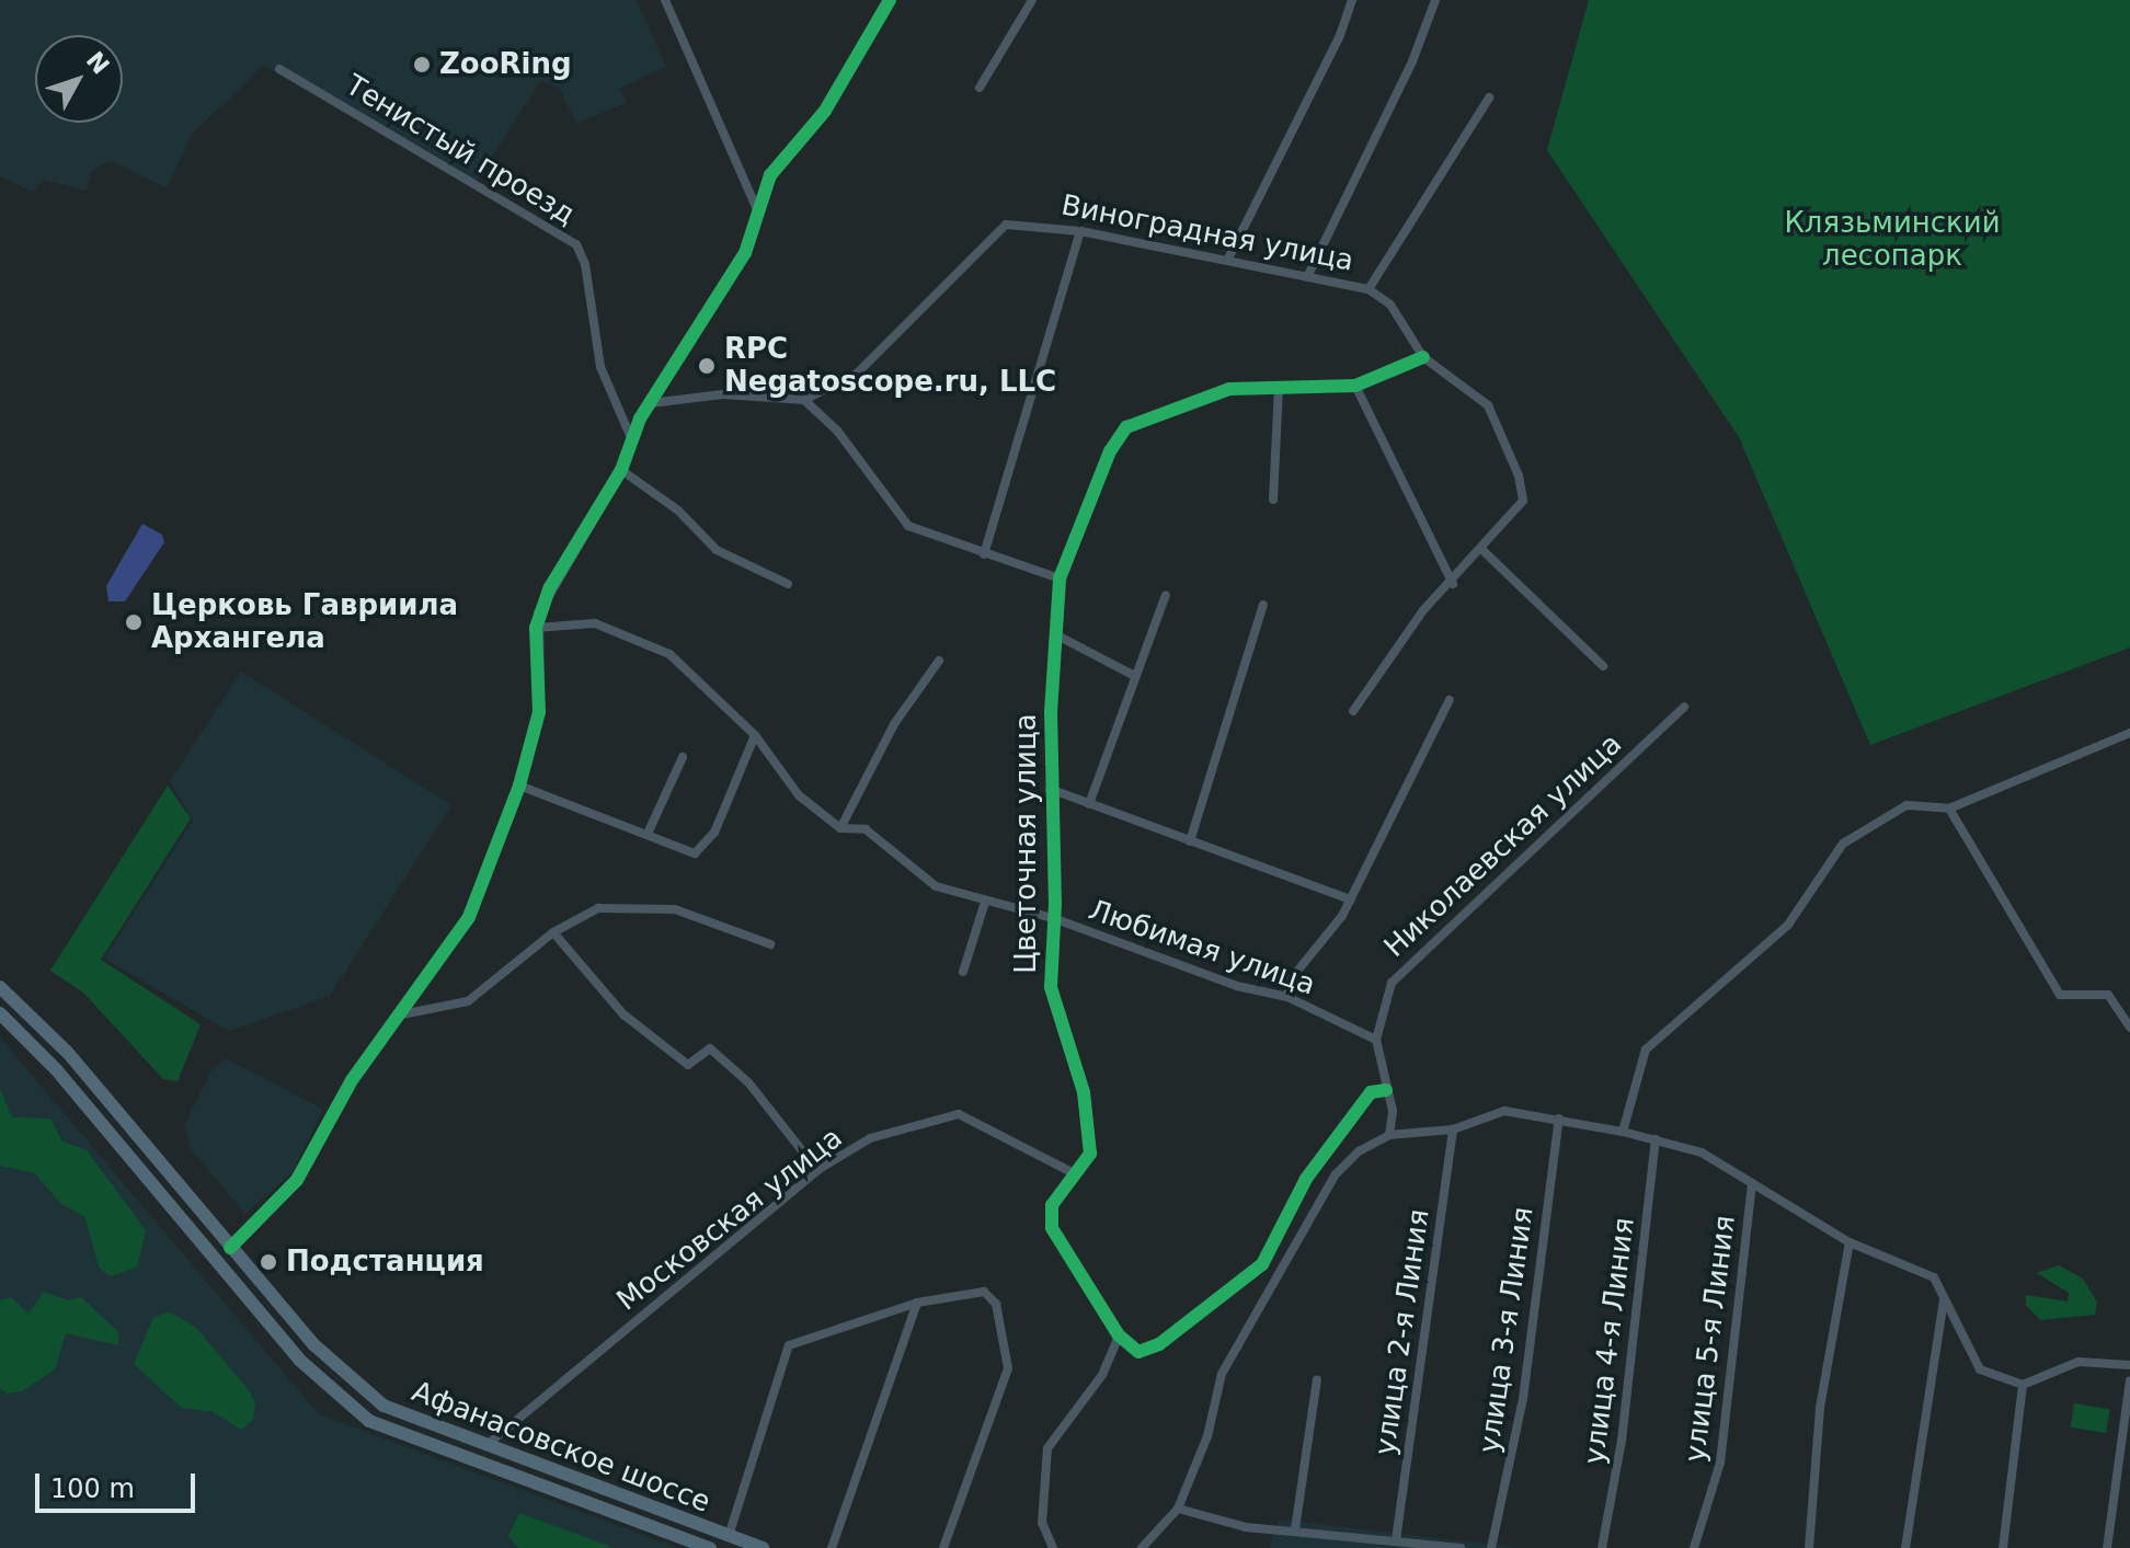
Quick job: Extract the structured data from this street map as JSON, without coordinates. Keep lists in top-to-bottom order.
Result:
{
  "streets": {
    "main road": ["Афанасовское шоссе"],
    "street": [
      "Тенистый проезд",
      "Виноградная улица",
      "Цветочная улица",
      "Николаевская улица",
      "Любимая улица",
      "Московская улица",
      "улица 3-я Линия",
      "улица 2-я Линия",
      "улица 5-я Линия",
      "улица 4-я Линия"
    ]
  },
  "crossings": [
    ["Цветочная улица", "Любимая улица"],
    ["Цветочная улица", "Московская улица"],
    ["Николаевская улица", "Любимая улица"],
    ["Московская улица", "Афанасовское шоссе"]
  ],
  "parks": ["Клязьминский лесопарк"],
  "places": [
    "ZooRing",
    "RPC Negatoscope.ru, LLC",
    "Церковь Гавриила Архангела",
    "Подстанция"
  ],
  "scale_bar": "100 m",
  "north": "top right"
}
